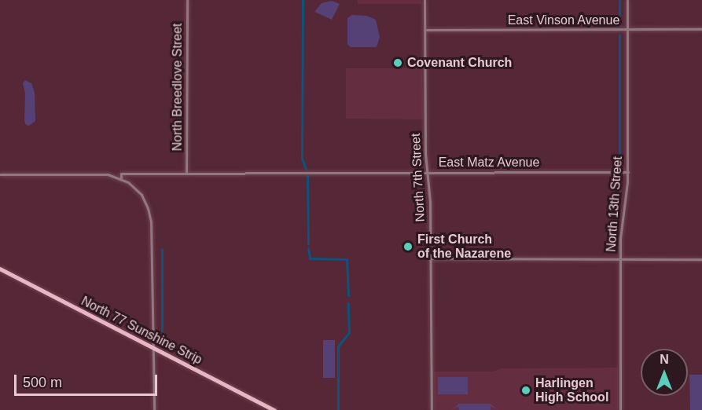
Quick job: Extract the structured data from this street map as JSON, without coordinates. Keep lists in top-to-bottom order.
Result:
{
  "streets": {
    "main road": ["North 77 Sunshine Strip"],
    "street": [
      "East Vinson Avenue",
      "North Breedlove Street",
      "East Matz Avenue",
      "North 7th Street",
      "North 13th Street"
    ]
  },
  "crossings": [
    ["East Vinson Avenue", "North 7th Street"],
    ["East Vinson Avenue", "North 13th Street"],
    ["North Breedlove Street", "East Matz Avenue"],
    ["East Matz Avenue", "North 7th Street"],
    ["East Matz Avenue", "North 13th Street"]
  ],
  "places": ["Covenant Church", "First Church of the Nazarene", "Harlingen High School"],
  "scale_bar": "500 m",
  "north": "top"
}
